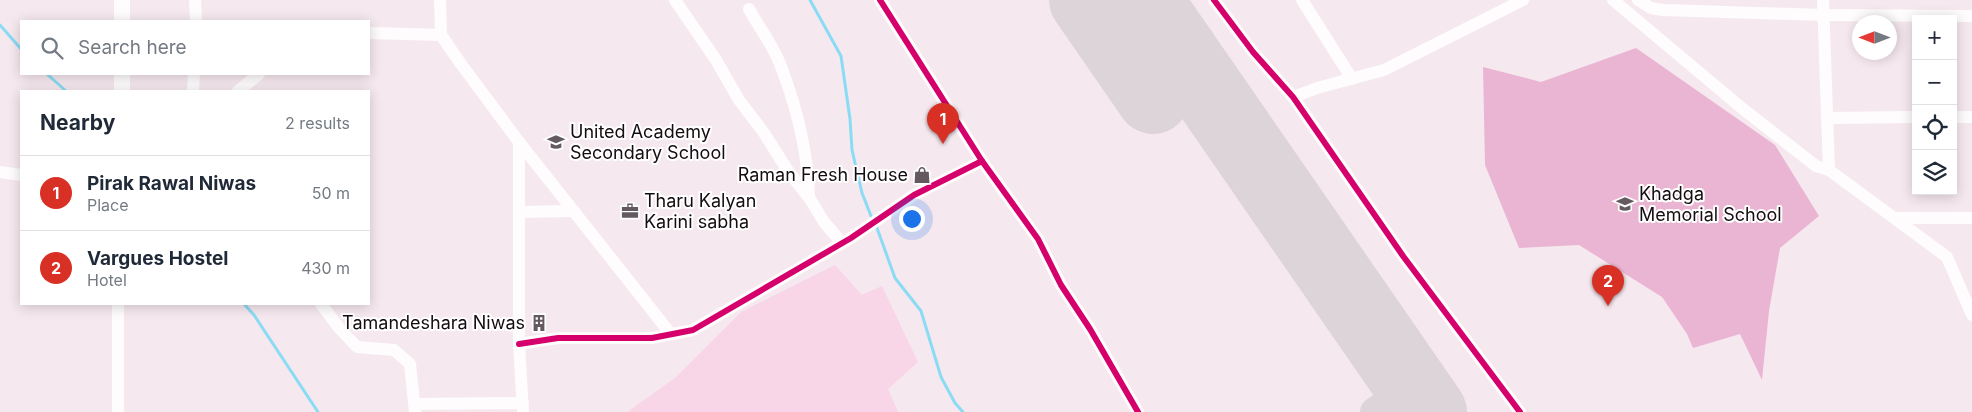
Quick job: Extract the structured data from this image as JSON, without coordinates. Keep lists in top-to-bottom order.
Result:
{
  "places": {
    "school or university": ["United Academy Secondary School", "Khadga Memorial School"],
    "shop": ["Raman Fresh House"],
    "office": ["Tharu Kalyan Karini sabha"],
    "building": ["Tamandeshara Niwas"]
  },
  "north": "left",
  "page": {
    "map_buttons": ["+", "−"],
    "search": "Search here",
    "heading": ["Nearby", "2 results"],
    "pins": ["1", "2"],
    "list": [
      {
        "mark": "1",
        "name": "Pirak Rawal Niwas",
        "note": "Place",
        "value": "50 m"
      },
      {
        "mark": "2",
        "name": "Vargues Hostel",
        "note": "Hotel",
        "value": "430 m"
      }
    ]
  }
}
